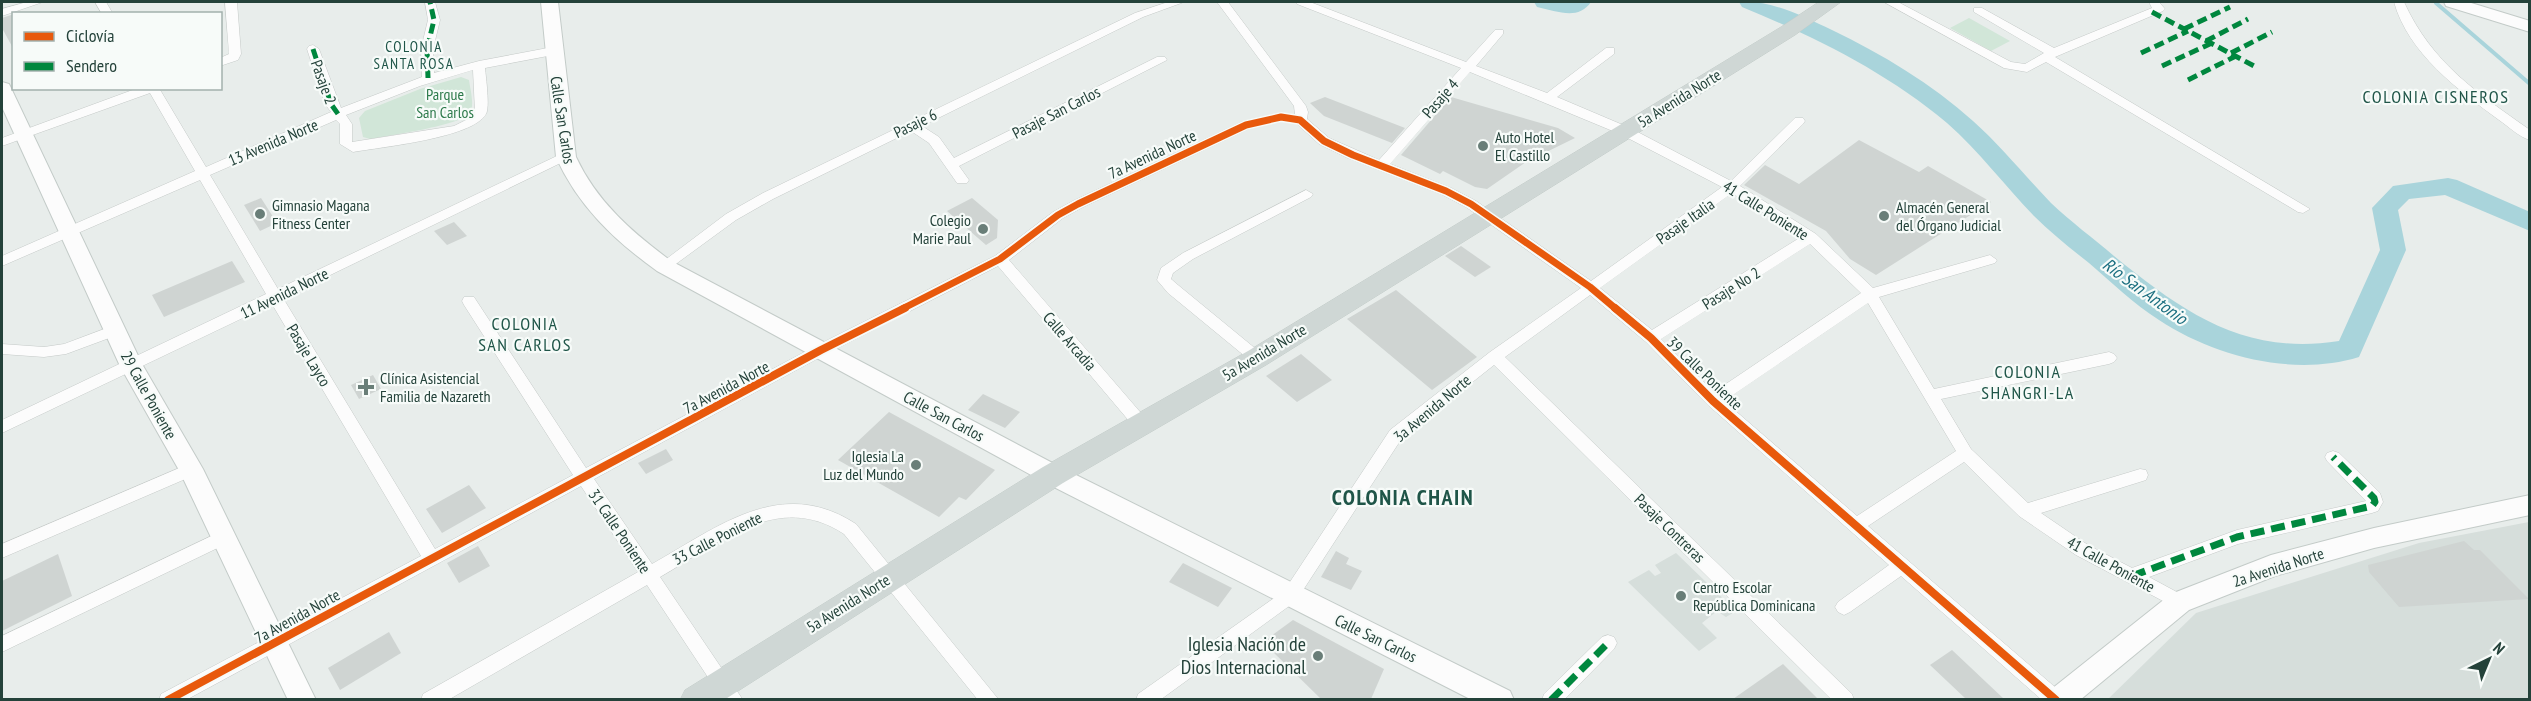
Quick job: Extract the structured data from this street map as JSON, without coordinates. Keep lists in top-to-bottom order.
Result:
{
  "streets": {
    "main road": ["5a Avenida Norte"],
    "street": [
      "Pasaje 2",
      "Pasaje 4",
      "Pasaje San Carlos",
      "Calle San Carlos",
      "Pasaje 6",
      "13 Avenida Norte",
      "7a Avenida Norte",
      "41 Calle Poniente",
      "Pasaje Italia",
      "Pasaje No 2",
      "11 Avenida Norte",
      "Calle Arcadia",
      "Pasaje Layco",
      "39 Calle Poniente",
      "29 Calle Poniente",
      "3a Avenida Norte",
      "Pasaje Contreras",
      "31 Calle Poniente",
      "33 Calle Poniente",
      "2a Avenida Norte"
    ]
  },
  "crossings": [
    ["Pasaje 2", "13 Avenida Norte"],
    ["Pasaje 4", "41 Calle Poniente"],
    ["Pasaje 4", "39 Calle Poniente"],
    ["5a Avenida Norte", "Calle San Carlos"],
    ["5a Avenida Norte", "41 Calle Poniente"],
    ["5a Avenida Norte", "Calle Arcadia"],
    ["5a Avenida Norte", "39 Calle Poniente"],
    ["5a Avenida Norte", "31 Calle Poniente"],
    ["5a Avenida Norte", "33 Calle Poniente"],
    ["Calle San Carlos", "Pasaje 6"],
    ["Calle San Carlos", "13 Avenida Norte"],
    ["Calle San Carlos", "7a Avenida Norte"],
    ["Calle San Carlos", "11 Avenida Norte"],
    ["Calle San Carlos", "3a Avenida Norte"],
    ["13 Avenida Norte", "Pasaje Layco"],
    ["13 Avenida Norte", "29 Calle Poniente"],
    ["7a Avenida Norte", "Calle Arcadia"],
    ["7a Avenida Norte", "Pasaje Layco"],
    ["7a Avenida Norte", "39 Calle Poniente"],
    ["7a Avenida Norte", "29 Calle Poniente"],
    ["7a Avenida Norte", "31 Calle Poniente"],
    ["41 Calle Poniente", "Pasaje Italia"],
    ["41 Calle Poniente", "Pasaje No 2"],
    ["41 Calle Poniente", "2a Avenida Norte"],
    ["Pasaje Italia", "39 Calle Poniente"],
    ["Pasaje Italia", "3a Avenida Norte"],
    ["Pasaje No 2", "39 Calle Poniente"],
    ["11 Avenida Norte", "Pasaje Layco"],
    ["11 Avenida Norte", "29 Calle Poniente"],
    ["39 Calle Poniente", "3a Avenida Norte"],
    ["39 Calle Poniente", "2a Avenida Norte"],
    ["3a Avenida Norte", "Pasaje Contreras"],
    ["31 Calle Poniente", "33 Calle Poniente"]
  ],
  "districts": [
    "COLONIA SANTA ROSA",
    "COLONIA CISNEROS",
    "COLONIA SAN CARLOS",
    "COLONIA SHANGRI-LA",
    "COLONIA CHAIN"
  ],
  "water": ["Río San Antonio"],
  "parks": ["Parque San Carlos"],
  "places": {
    "other": [
      "Auto Hotel El Castillo",
      "Gimnasio Magana Fitness Center",
      "Almacén General del Órgano Judicial",
      "Colegio Marie Paul",
      "Iglesia La Luz del Mundo",
      "Centro Escolar República Dominicana",
      "Iglesia Nación de Dios Internacional"
    ],
    "health": ["Clínica Asistencial Familia de Nazareth"]
  },
  "legend": ["Ciclovía", "Sendero"],
  "north": "top right"
}
